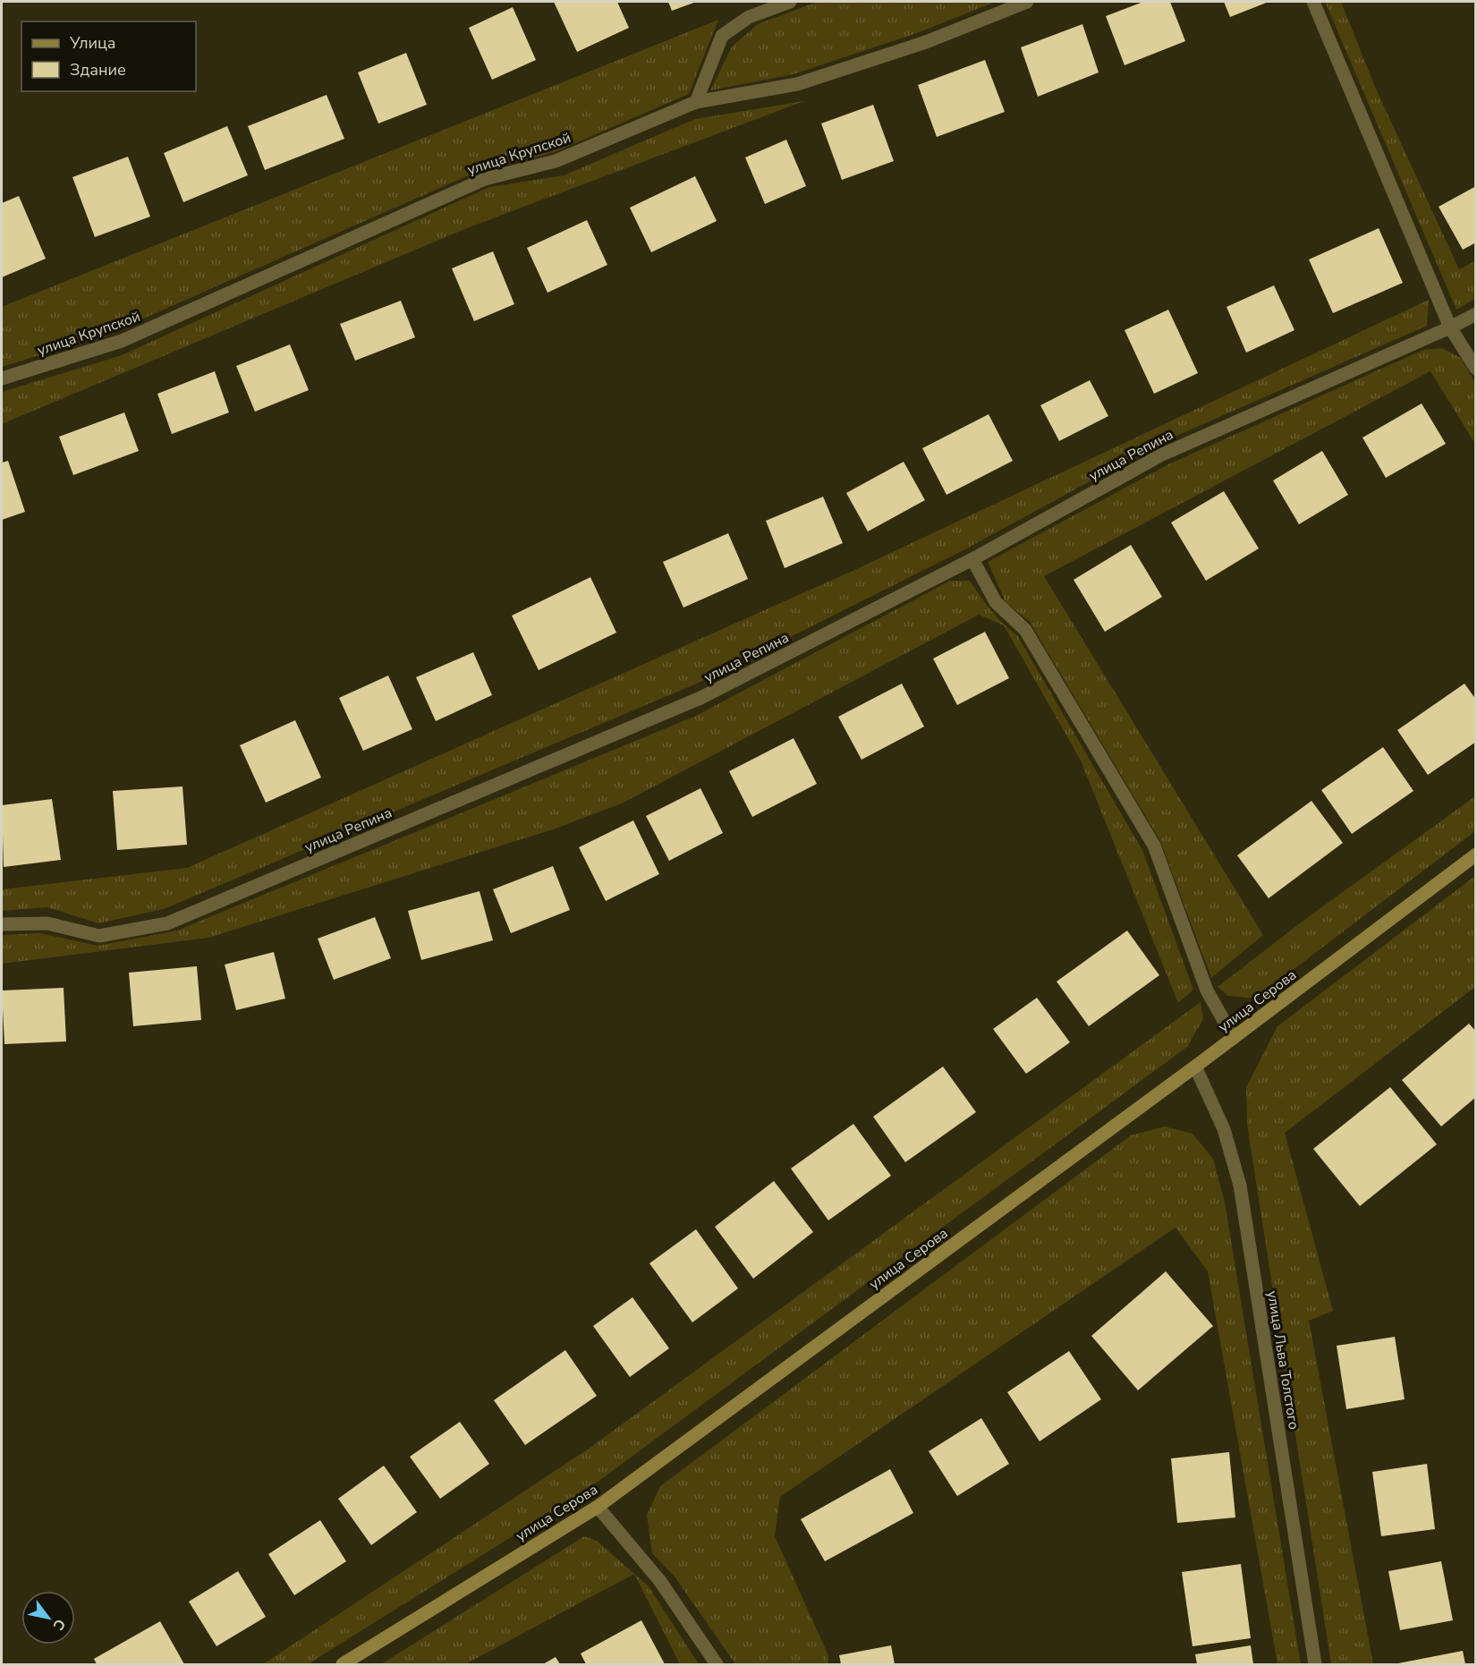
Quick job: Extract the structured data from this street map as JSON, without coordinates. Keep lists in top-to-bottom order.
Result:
{
  "streets": {
    "main road": ["улица Серова"],
    "street": ["улица Крупской", "улица Репина", "улица Льва Толстого"]
  },
  "crossings": [
    ["улица Серова", "улица Льва Толстого"]
  ],
  "legend": ["Улица", "Здание"],
  "north": "bottom right"
}
